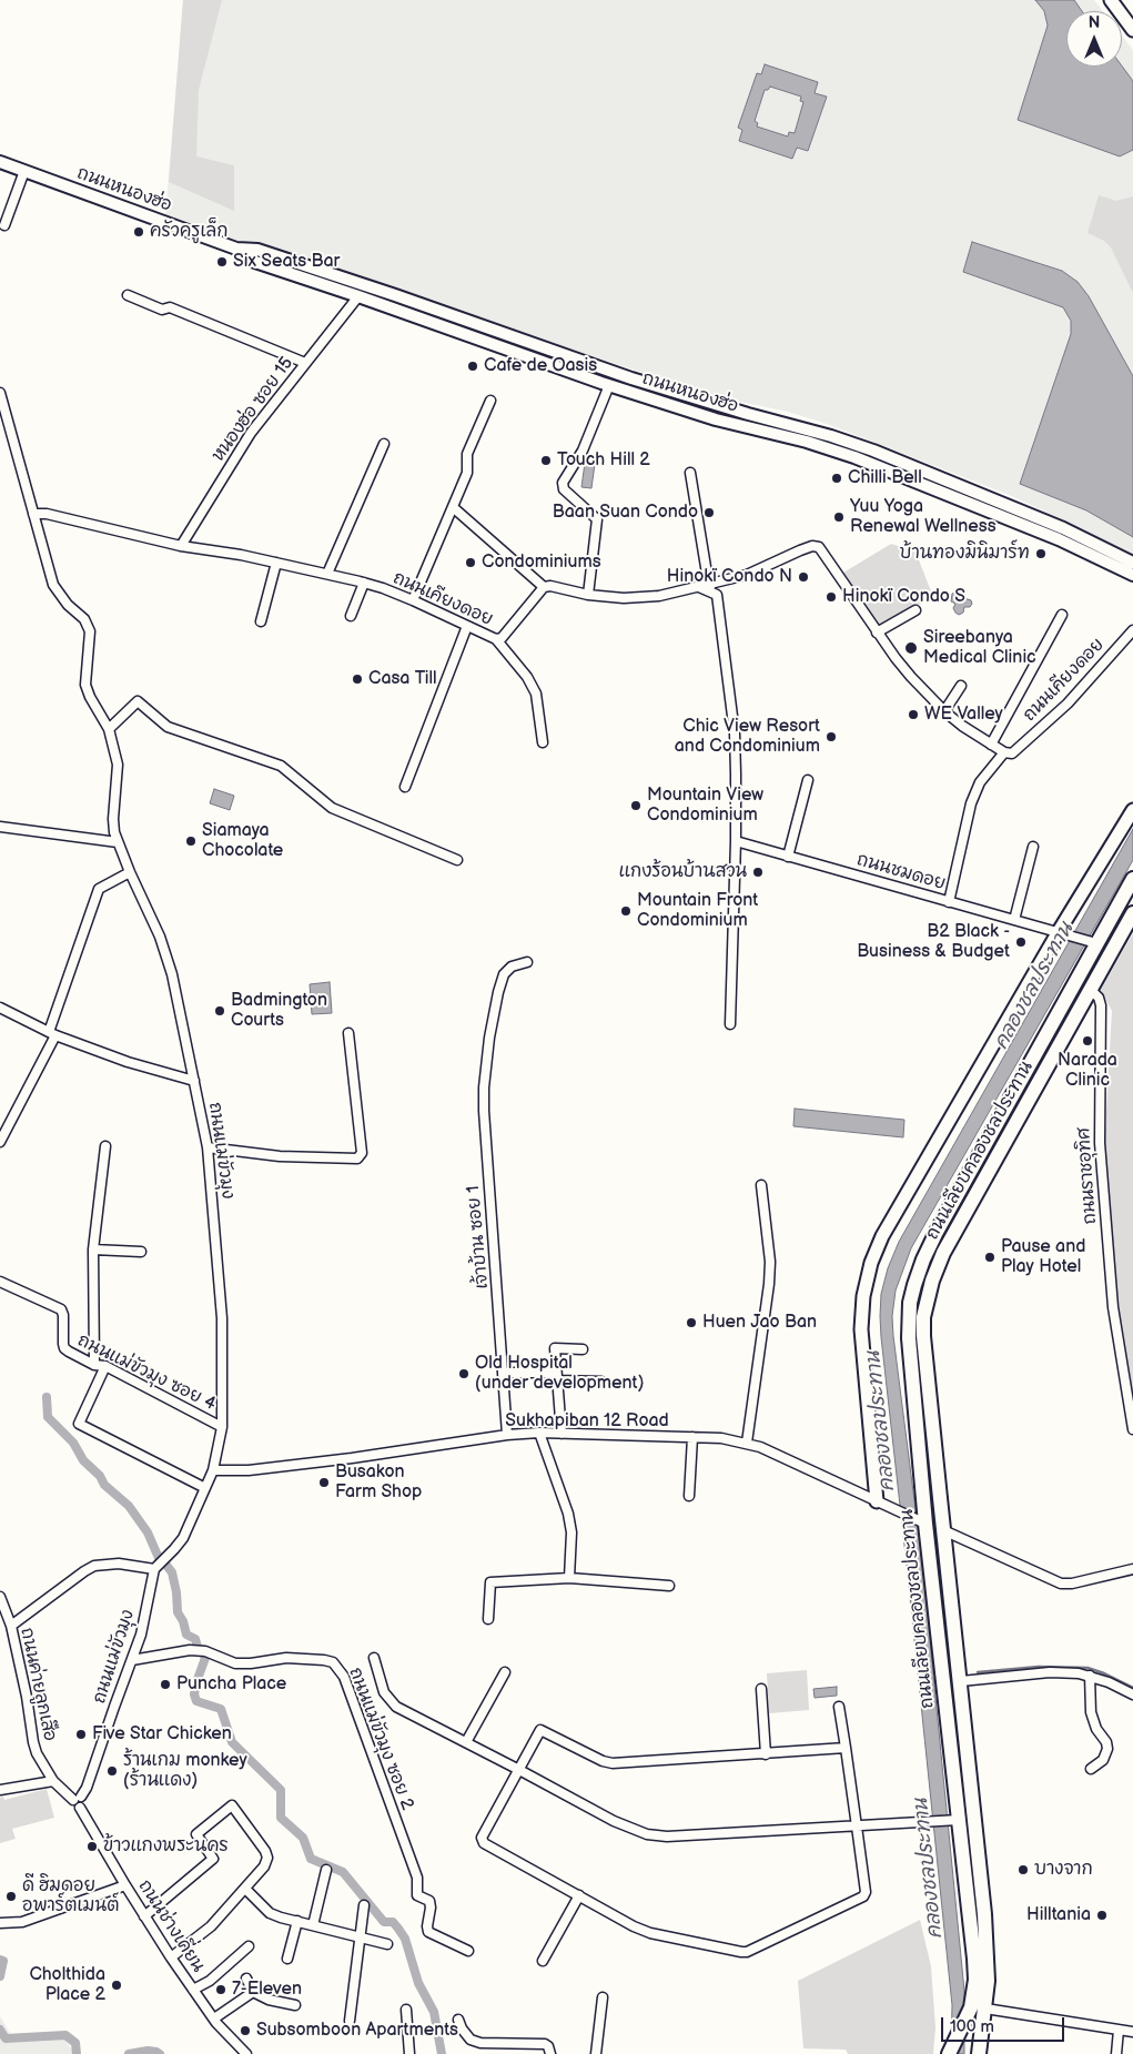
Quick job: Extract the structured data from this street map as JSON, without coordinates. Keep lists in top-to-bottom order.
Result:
{
  "streets": {
    "main road": ["ถนนเลียบคลองชลประทาน"],
    "street": [
      "ถนนหนองฮ่อ",
      "หนองฮ่อ ซอย 15",
      "ถนนเคียงดอย",
      "ถนนชมดอย",
      "ถนนแม่ขัวมุง",
      "ถนนราชอุทิศ",
      "เจ้าบ้าน ซอย 1",
      "ถนนแม่ขัวมุง ซอย 4",
      "Sukhapiban 12 Road",
      "ถนนค่ายลูกเสือ",
      "ถนนแม่ขัวมุง ซอย 2",
      "ถนนช่างเคี่ยน"
    ]
  },
  "crossings": [
    ["ถนนหนองฮ่อ", "หนองฮ่อ ซอย 15"],
    ["หนองฮ่อ ซอย 15", "ถนนเคียงดอย"],
    ["ถนนเคียงดอย", "ถนนแม่ขัวมุง"],
    ["ถนนชมดอย", "ถนนเลียบคลองชลประทาน"],
    ["ถนนแม่ขัวมุง", "ถนนแม่ขัวมุง ซอย 4"],
    ["ถนนแม่ขัวมุง", "Sukhapiban 12 Road"],
    ["ถนนแม่ขัวมุง", "ถนนค่ายลูกเสือ"],
    ["ถนนแม่ขัวมุง", "ถนนแม่ขัวมุง ซอย 2"],
    ["ถนนแม่ขัวมุง", "ถนนช่างเคี่ยน"],
    ["ถนนเลียบคลองชลประทาน", "ถนนราชอุทิศ"],
    ["ถนนเลียบคลองชลประทาน", "Sukhapiban 12 Road"],
    ["เจ้าบ้าน ซอย 1", "Sukhapiban 12 Road"]
  ],
  "water": ["คลองชลประทาน"],
  "places": [
    "ครัวครูเล็ก",
    "Six Seats Bar",
    "Cafe de Oasis",
    "Touch Hill 2",
    "Chilli Bell",
    "Baan Suan Condo",
    "Yuu Yoga Renewal Wellness",
    "บ้านทองมินิมาร์ท",
    "Condominiums",
    "Hinokï Condo N",
    "Hinokï Condo S",
    "Sireebanya Medical Clinic",
    "Casa Till",
    "WE Valley",
    "Chic View Resort and Condominium",
    "Mountain View Condominium",
    "Siamaya Chocolate",
    "แกงร้อนบ้านสวน",
    "Mountain Front Condominium",
    "B2 Black - Business & Budget",
    "Badmington Courts",
    "Narada Clinic",
    "Pause and Play Hotel",
    "Huen Jao Ban",
    "Old Hospital (under development)",
    "Busakon Farm Shop",
    "Puncha Place",
    "Five Star Chicken",
    "ร้านเกม monkey (ร้านแดง)",
    "ข้าวแกงพระนคร",
    "บางจาก",
    "ดี ฮิมดอย อพาร์ตเมนต์",
    "Hilltania",
    "Cholthida Place 2",
    "7-Eleven",
    "Subsomboon Apartments"
  ],
  "scale_bar": "100 m",
  "north": "top"
}
